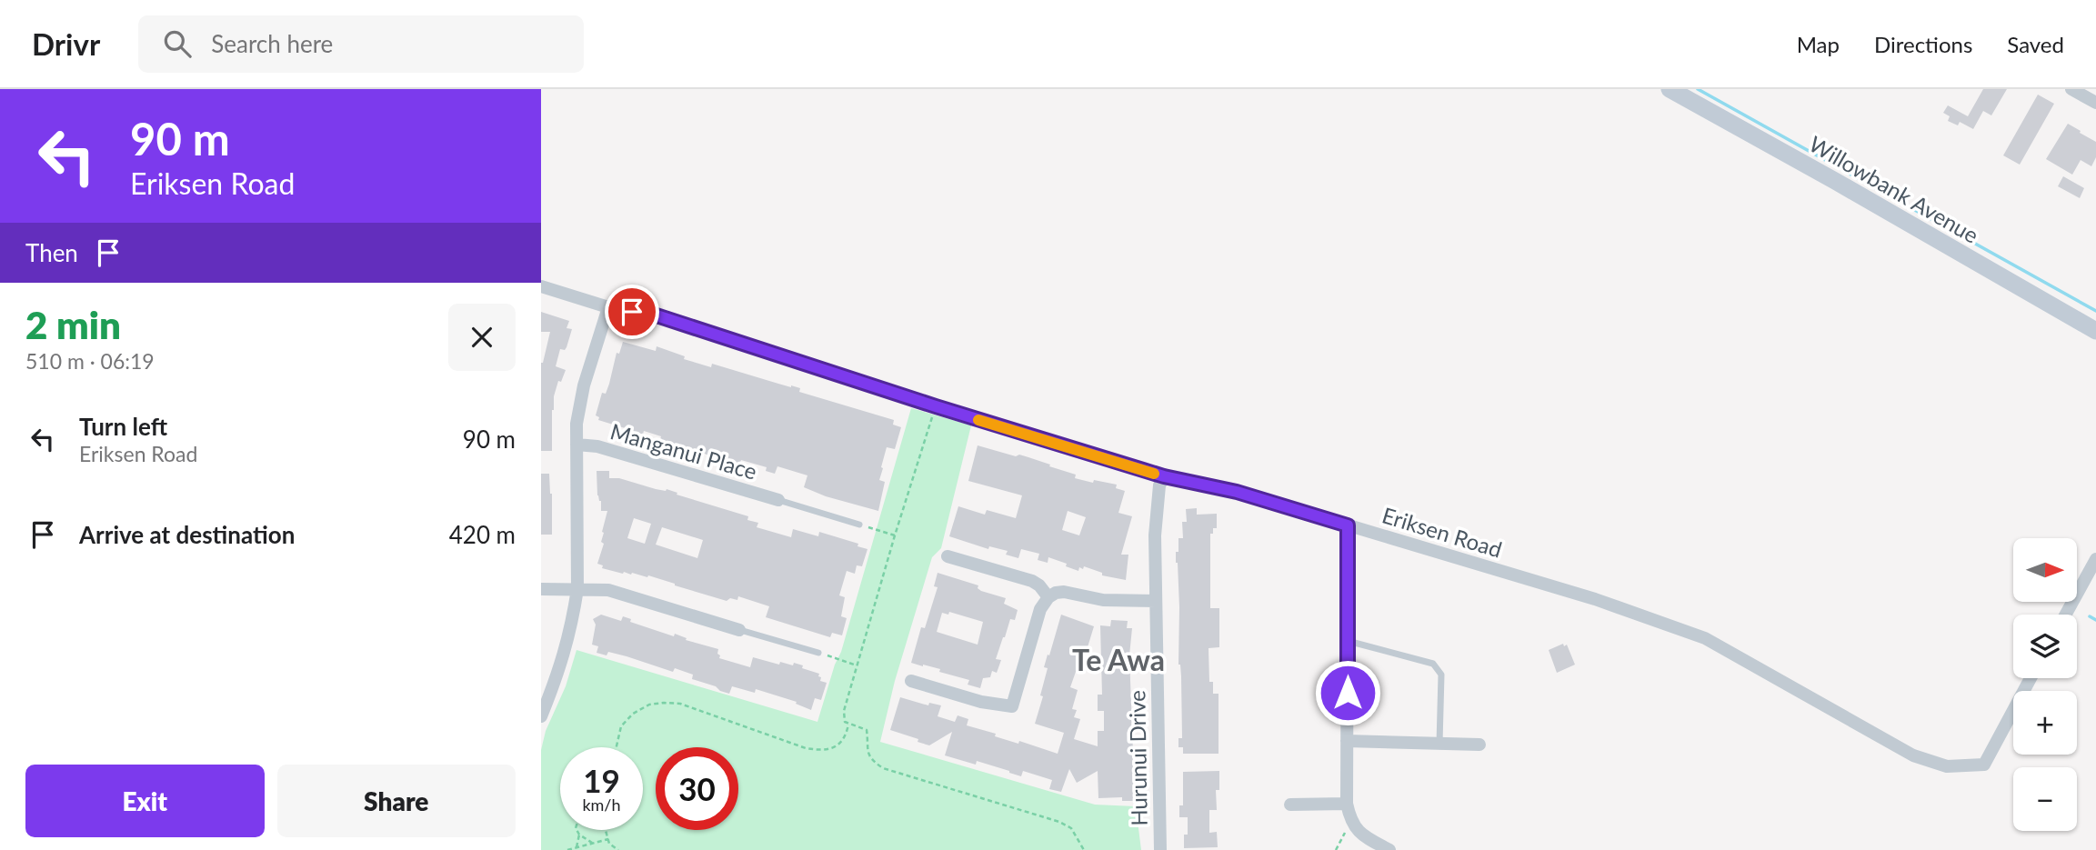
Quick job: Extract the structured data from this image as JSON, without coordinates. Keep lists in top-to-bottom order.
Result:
{
  "streets": {
    "main road": ["Willowbank Avenue"],
    "street": ["Manganui Place", "Eriksen Road", "Hurunui Drive"]
  },
  "crossings": [
    ["Eriksen Road", "Hurunui Drive"]
  ],
  "districts": ["Te Awa"],
  "north": "right",
  "page": {
    "header": "Drivr",
    "search": "Search here",
    "nav": ["Map", "Directions", "Saved"],
    "turn": ["90 m", "Eriksen Road"],
    "then": "Then",
    "heading": ["2 min", "510 m · 06:19"],
    "list": [
      {
        "name": "Turn left",
        "note": "Eriksen Road",
        "value": "90 m"
      },
      {
        "name": "Arrive at destination",
        "value": "420 m"
      }
    ],
    "map_buttons": ["+", "−"],
    "speed": "19 km/h",
    "limit": "30",
    "buttons": ["Exit", "Share"]
  }
}
